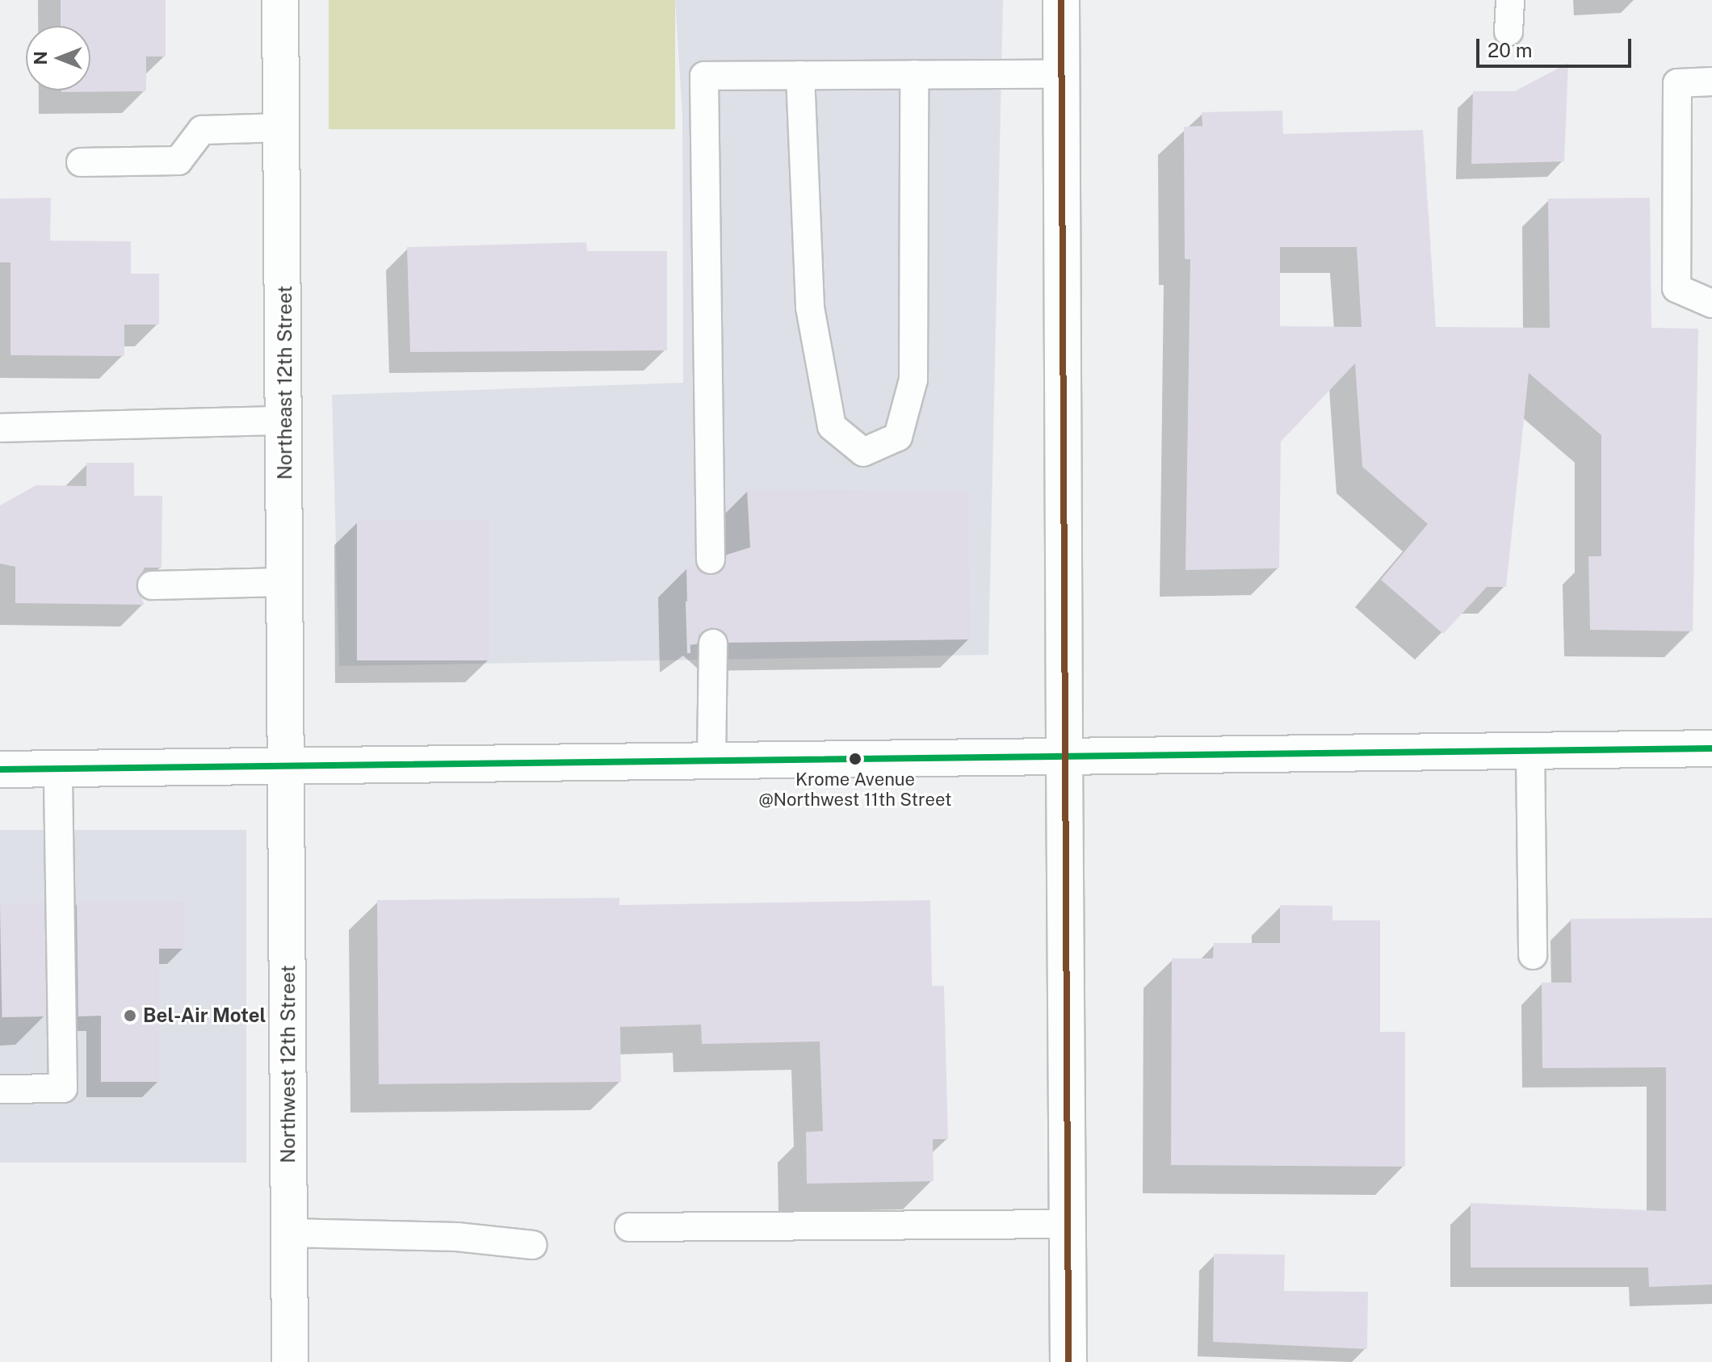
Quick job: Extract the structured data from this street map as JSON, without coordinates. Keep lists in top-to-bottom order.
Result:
{
  "streets": {
    "main road": ["Northeast 12th Street", "Northwest 12th Street"]
  },
  "crossings": [
    ["Northeast 12th Street", "Northwest 12th Street"]
  ],
  "places": ["Krome Avenue @Northwest 11th Street", "Bel-Air Motel"],
  "scale_bar": "20 m",
  "north": "left"
}
